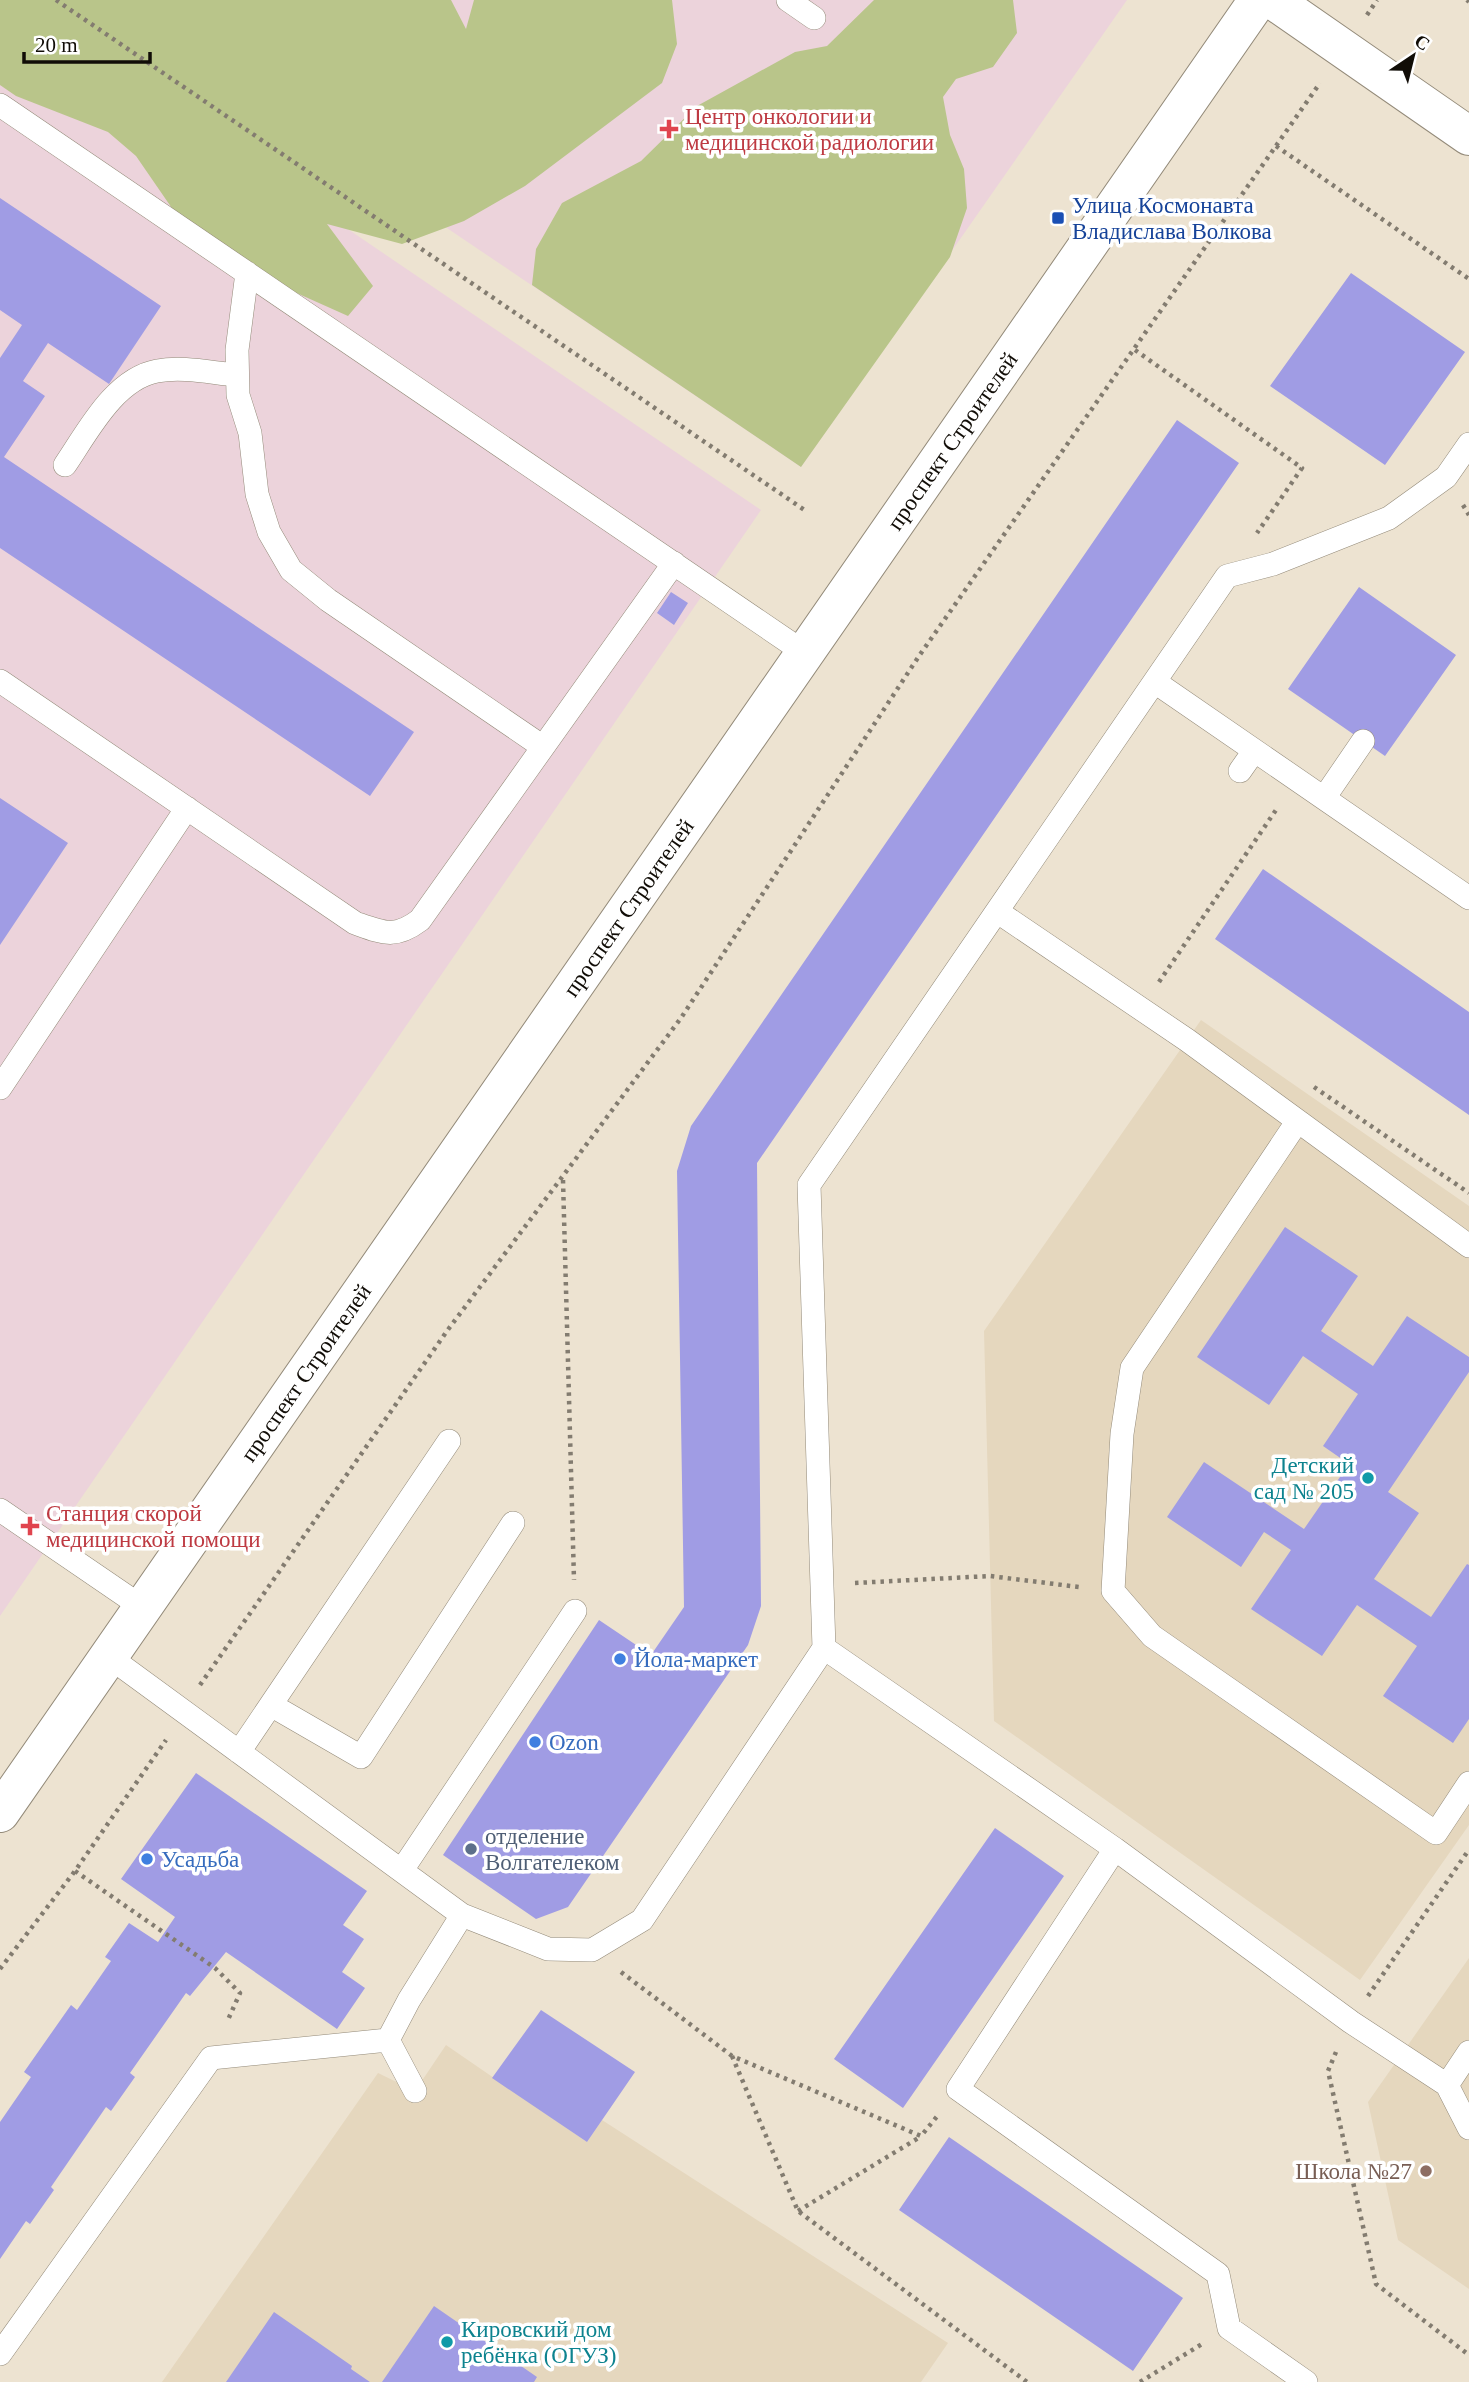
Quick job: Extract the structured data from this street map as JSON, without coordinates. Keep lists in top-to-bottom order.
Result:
{
  "streets": {
    "main road": ["проспект Строителей"]
  },
  "places": {
    "health": ["Центр онкологии и медицинской радиологии", "Станция скорой медицинской помощи"],
    "transit": ["Улица Космонавта Владислава Волкова"],
    "other": [
      "Детский сад № 205",
      "Йола-маркет",
      "Ozon",
      "отделение Волгателеком",
      "Усадьба",
      "Школа №27",
      "Кировский дом ребёнка (ОГУЗ)"
    ]
  },
  "scale_bar": "20 m",
  "north": "top right"
}
